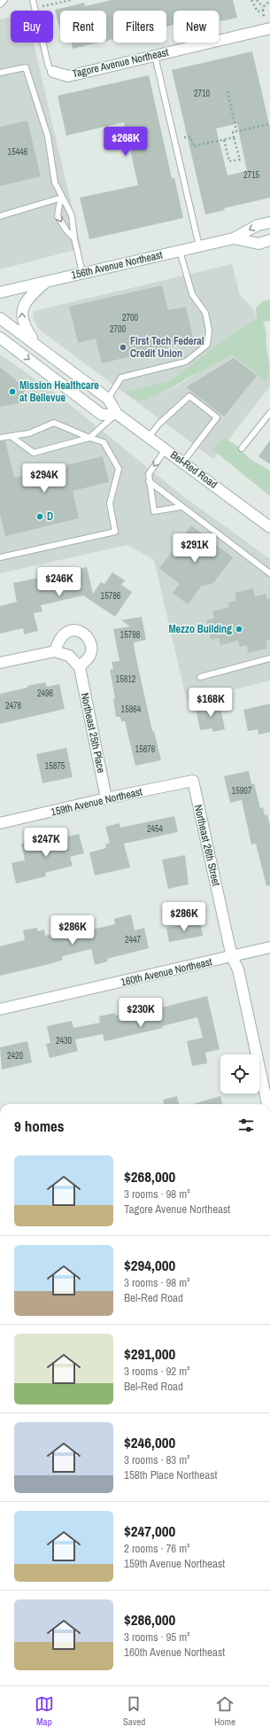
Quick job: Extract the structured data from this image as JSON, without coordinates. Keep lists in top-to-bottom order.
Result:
{
  "streets": {
    "street": [
      "Tagore Avenue Northeast",
      "156th Avenue Northeast",
      "Bel-Red Road",
      "Northeast 25th Place",
      "159th Avenue Northeast",
      "Northeast 26th Street",
      "160th Avenue Northeast"
    ]
  },
  "crossings": [
    ["Northeast 25th Place", "159th Avenue Northeast"],
    ["159th Avenue Northeast", "Northeast 26th Street"],
    ["Northeast 26th Street", "160th Avenue Northeast"]
  ],
  "places": [
    "First Tech Federal Credit Union",
    "Mission Healthcare at Bellevue",
    "D",
    "Mezzo Building"
  ],
  "house_numbers": [
    "2710",
    "15446",
    "2715",
    "2700",
    "2700",
    "15786",
    "15798",
    "15812",
    "2496",
    "2478",
    "15864",
    "15876",
    "15875",
    "15907",
    "2454",
    "2447",
    "2430",
    "2420"
  ],
  "page": {
    "chip": [
      "Buy",
      "Rent",
      "Filters",
      "New"
    ],
    "price": [
      "$268K",
      "$294K",
      "$291K",
      "$246K",
      "$168K",
      "$247K",
      "$286K",
      "$286K",
      "$230K"
    ],
    "heading": "9 homes",
    "list": [
      {
        "name": "$268,000",
        "note": "3 rooms · 98 m² · Tagore Avenue Northeast"
      },
      {
        "name": "$294,000",
        "note": "3 rooms · 98 m² · Bel-Red Road"
      },
      {
        "name": "$291,000",
        "note": "3 rooms · 92 m² · Bel-Red Road"
      },
      {
        "name": "$246,000",
        "note": "3 rooms · 83 m² · 158th Place Northeast"
      },
      {
        "name": "$247,000",
        "note": "2 rooms · 76 m² · 159th Avenue Northeast"
      },
      {
        "name": "$286,000",
        "note": "3 rooms · 95 m² · 160th Avenue Northeast"
      }
    ],
    "tabs": ["Map", "Saved", "Home"]
  }
}
